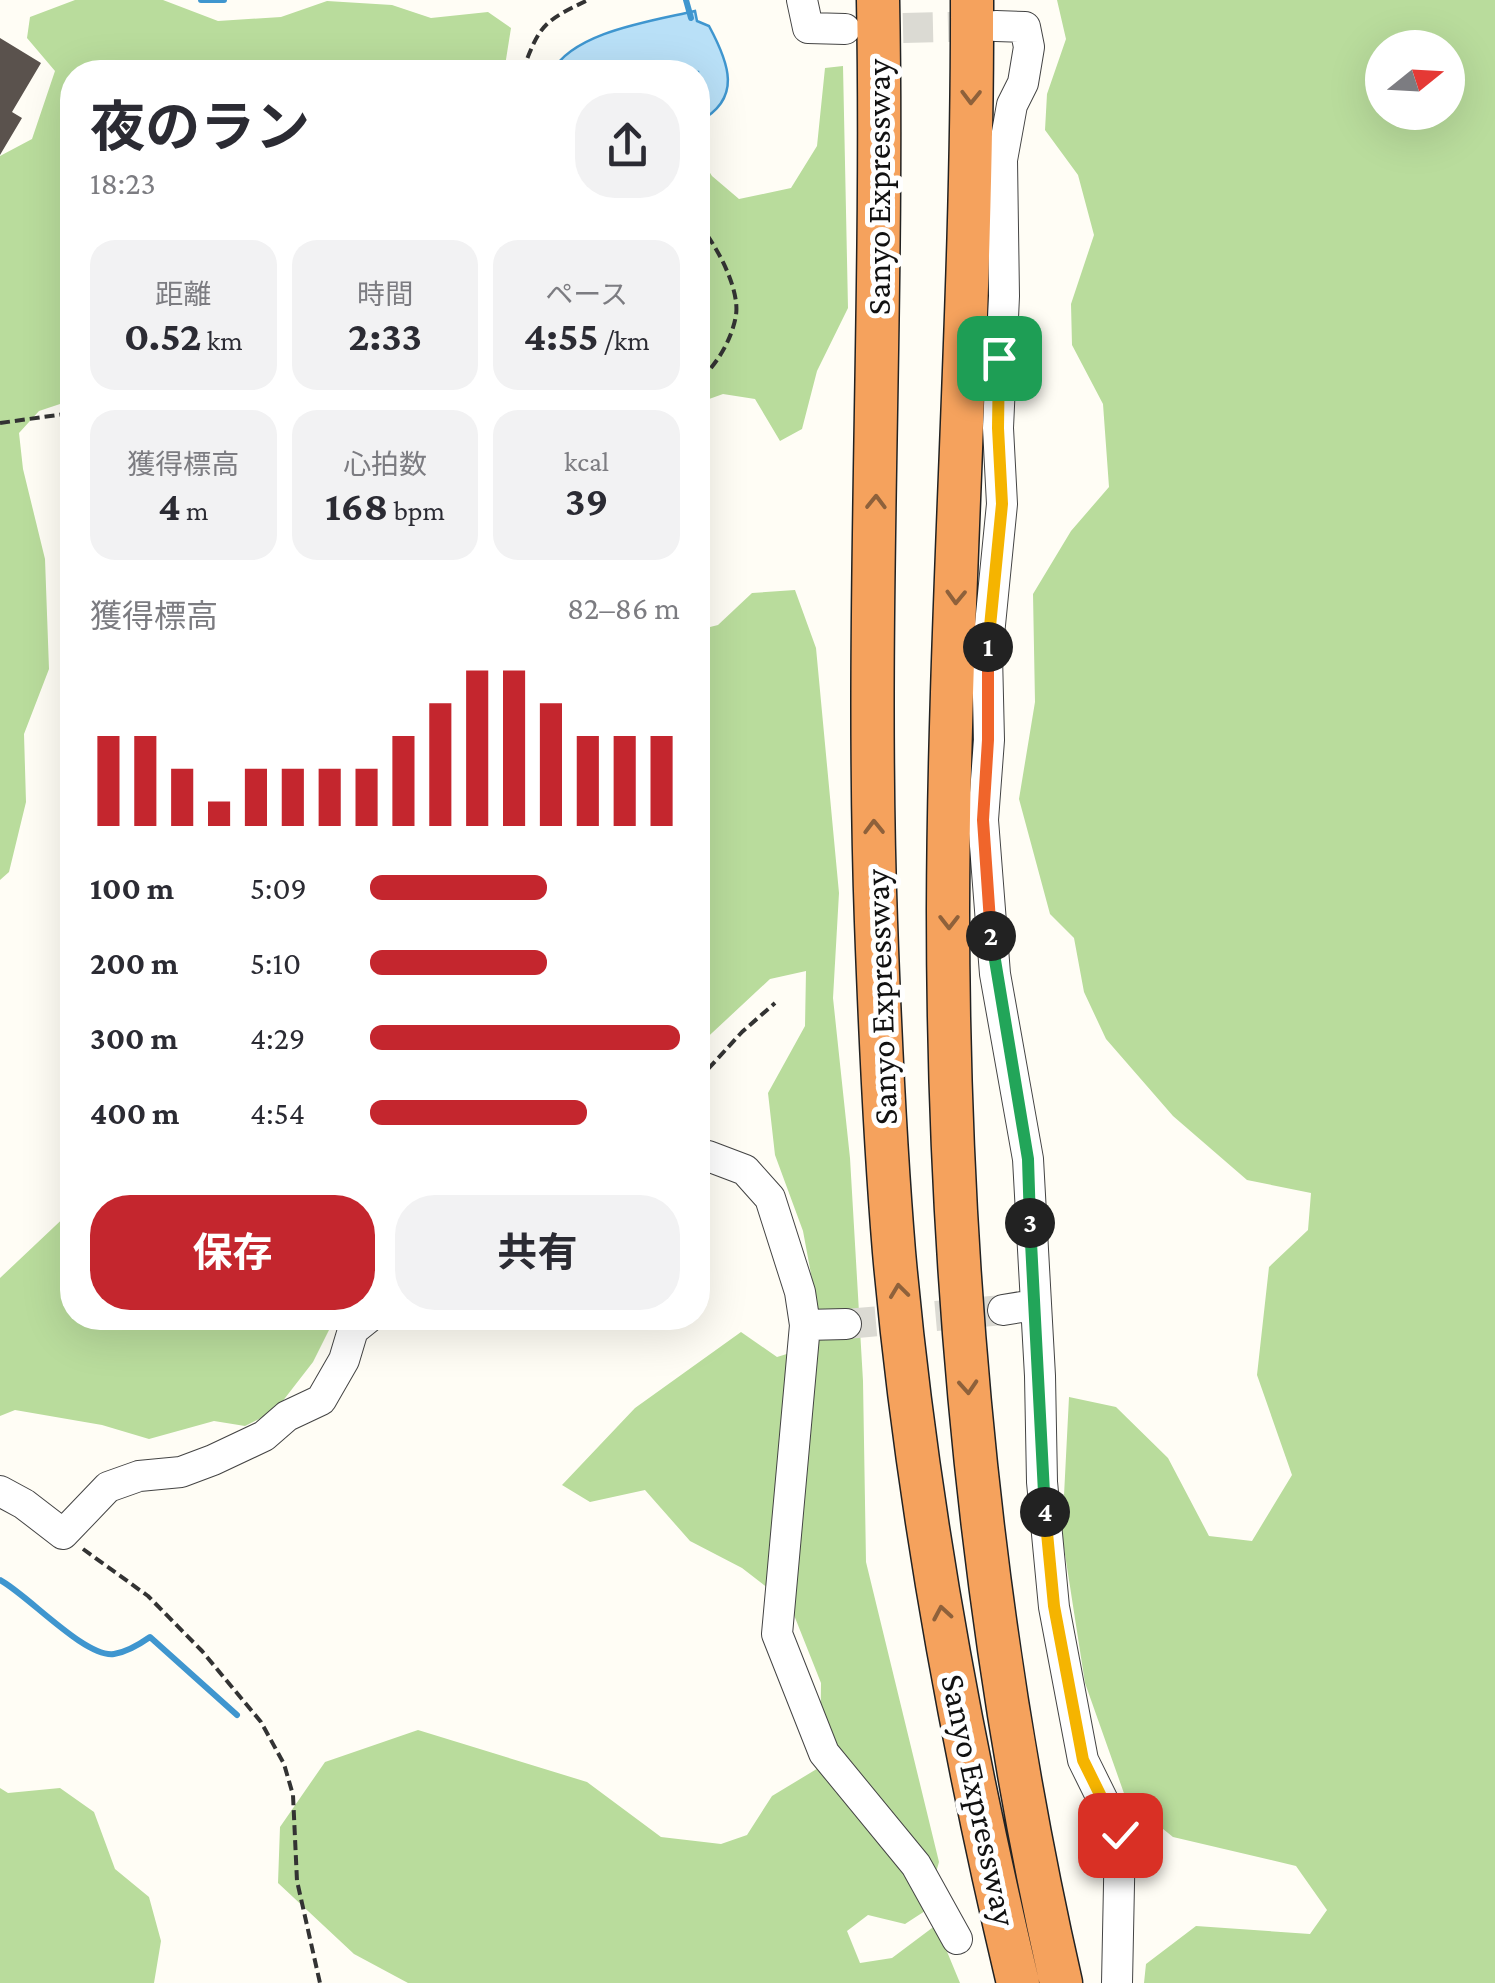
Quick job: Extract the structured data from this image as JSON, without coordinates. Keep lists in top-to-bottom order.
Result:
{
  "streets": {
    "highway": ["Sanyo Expressway"]
  },
  "north": "right",
  "page": {
    "heading": ["夜のラン", "18:23"],
    "stats": [
      ["距離", "0.52 km"],
      ["時間", "2:33"],
      ["ペース", "4:55 /km"],
      ["獲得標高", "4 m"],
      ["心拍数", "168 bpm"],
      ["kcal", "39"]
    ],
    "chart": ["獲得標高", "82–86 m"],
    "pins": [
      "1",
      "2",
      "3",
      "4"
    ],
    "list": [
      {
        "name": "100 m",
        "note": "5:09"
      },
      {
        "name": "200 m",
        "note": "5:10"
      },
      {
        "name": "300 m",
        "note": "4:29"
      },
      {
        "name": "400 m",
        "note": "4:54"
      }
    ],
    "buttons": ["保存", "共有"]
  }
}
